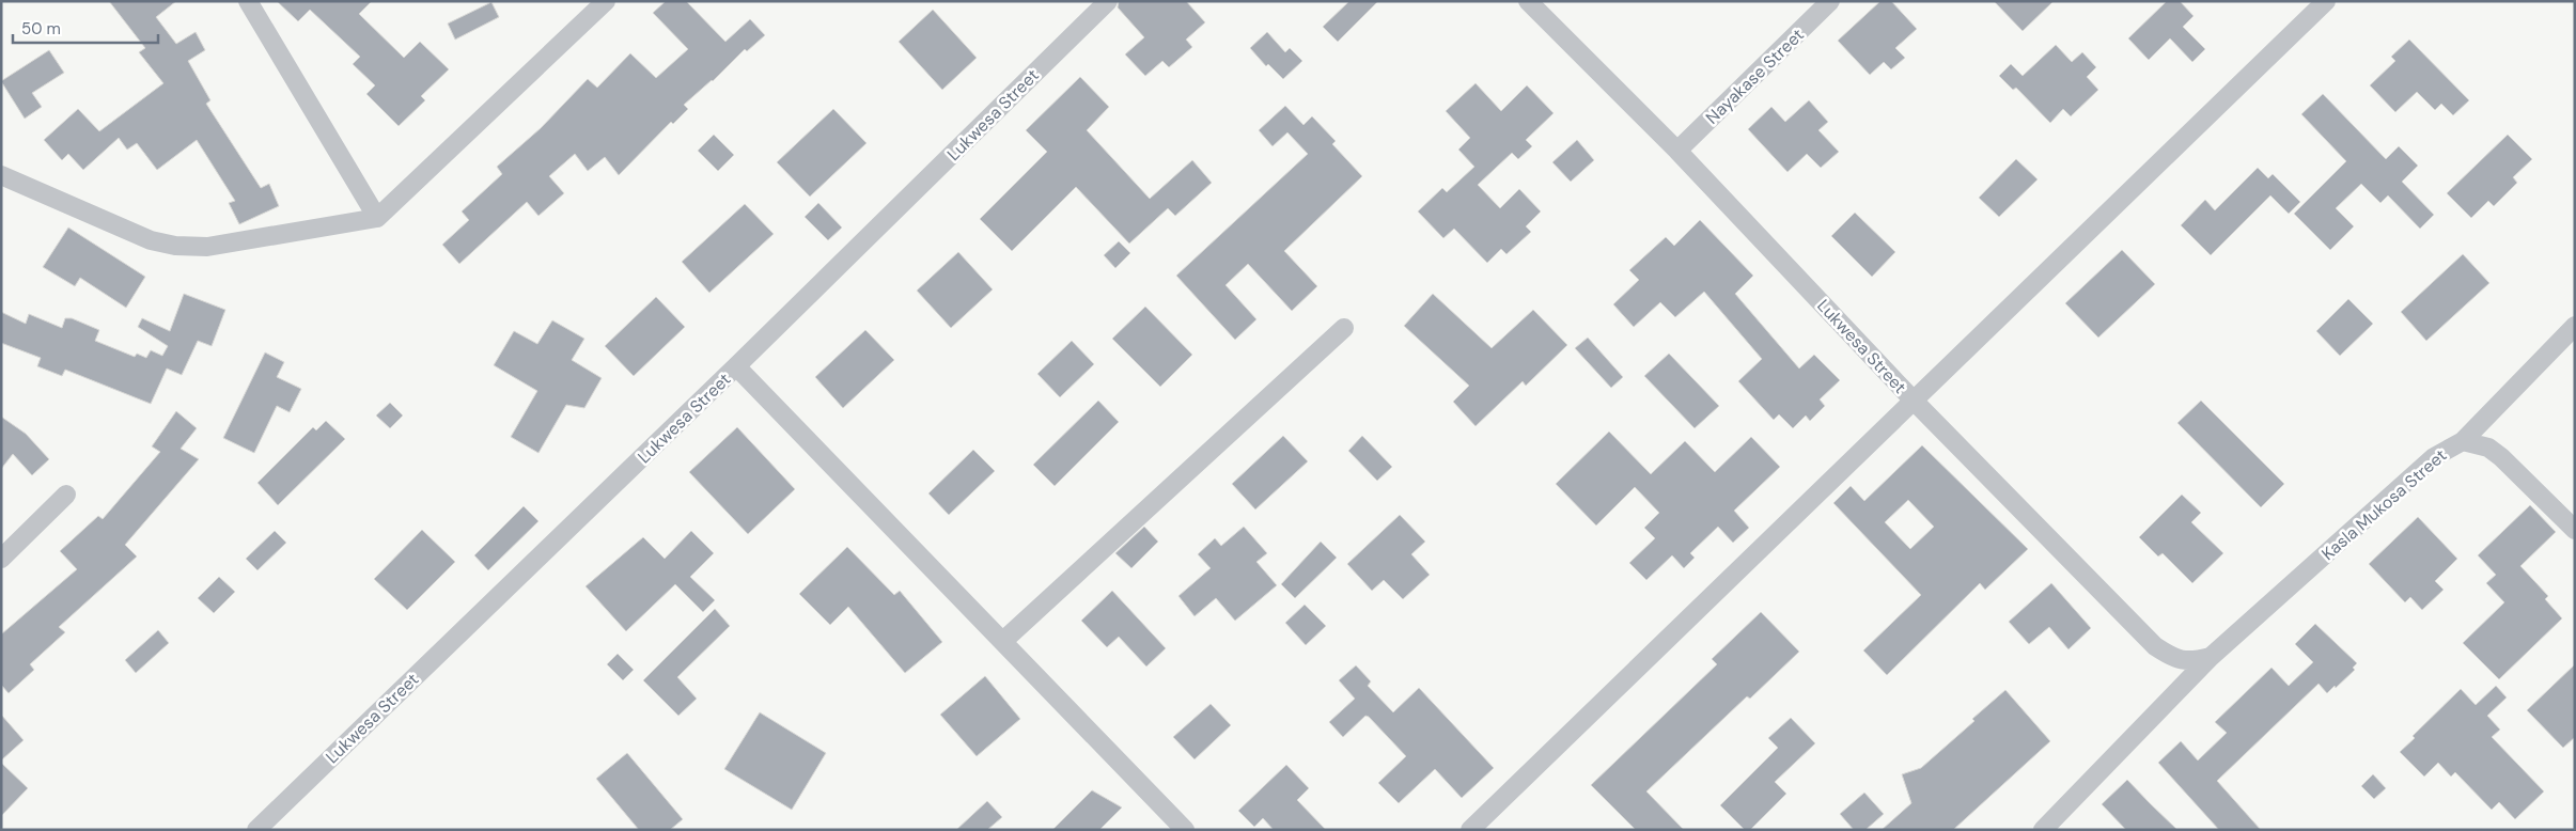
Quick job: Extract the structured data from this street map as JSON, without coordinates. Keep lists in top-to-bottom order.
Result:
{
  "streets": {
    "street": ["Nayakase Street", "Lukwesa Street", "Kasla Mukosa Street"]
  },
  "crossings": [
    ["Nayakase Street", "Lukwesa Street"],
    ["Lukwesa Street", "Kasla Mukosa Street"]
  ],
  "scale_bar": "50 m"
}
